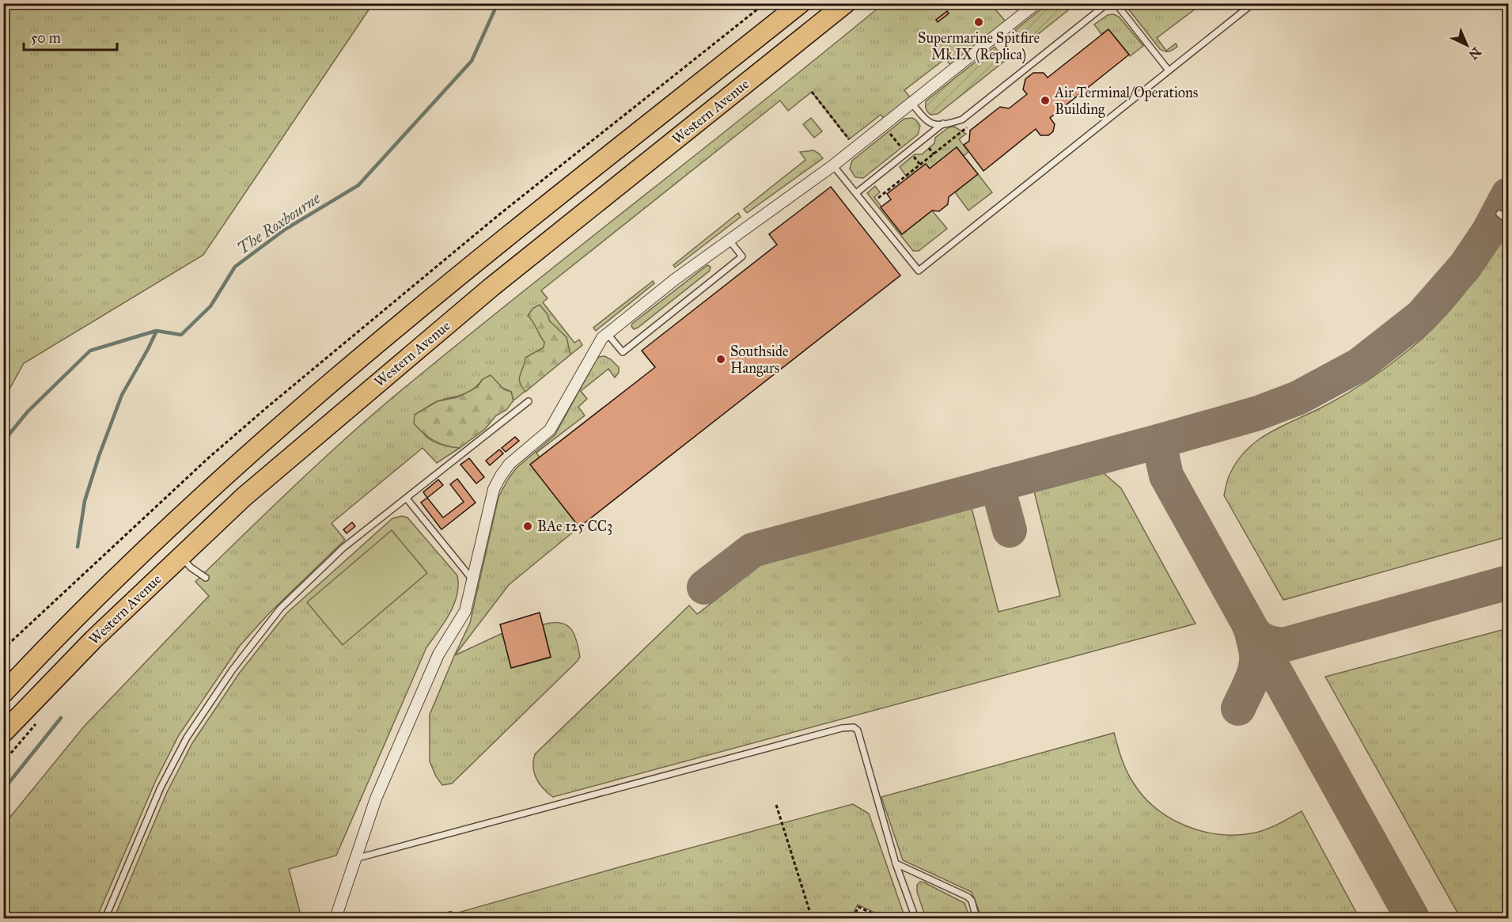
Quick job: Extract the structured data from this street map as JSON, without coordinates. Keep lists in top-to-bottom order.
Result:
{
  "streets": {
    "highway": ["Western Avenue"]
  },
  "water": ["The Roxbourne"],
  "places": [
    "Supermarine Spitfire Mk.IX (Replica)",
    "Air Terminal/Operations Building",
    "Southside Hangars",
    "BAe 125 CC3"
  ],
  "scale_bar": "50 m",
  "north": "bottom right"
}
